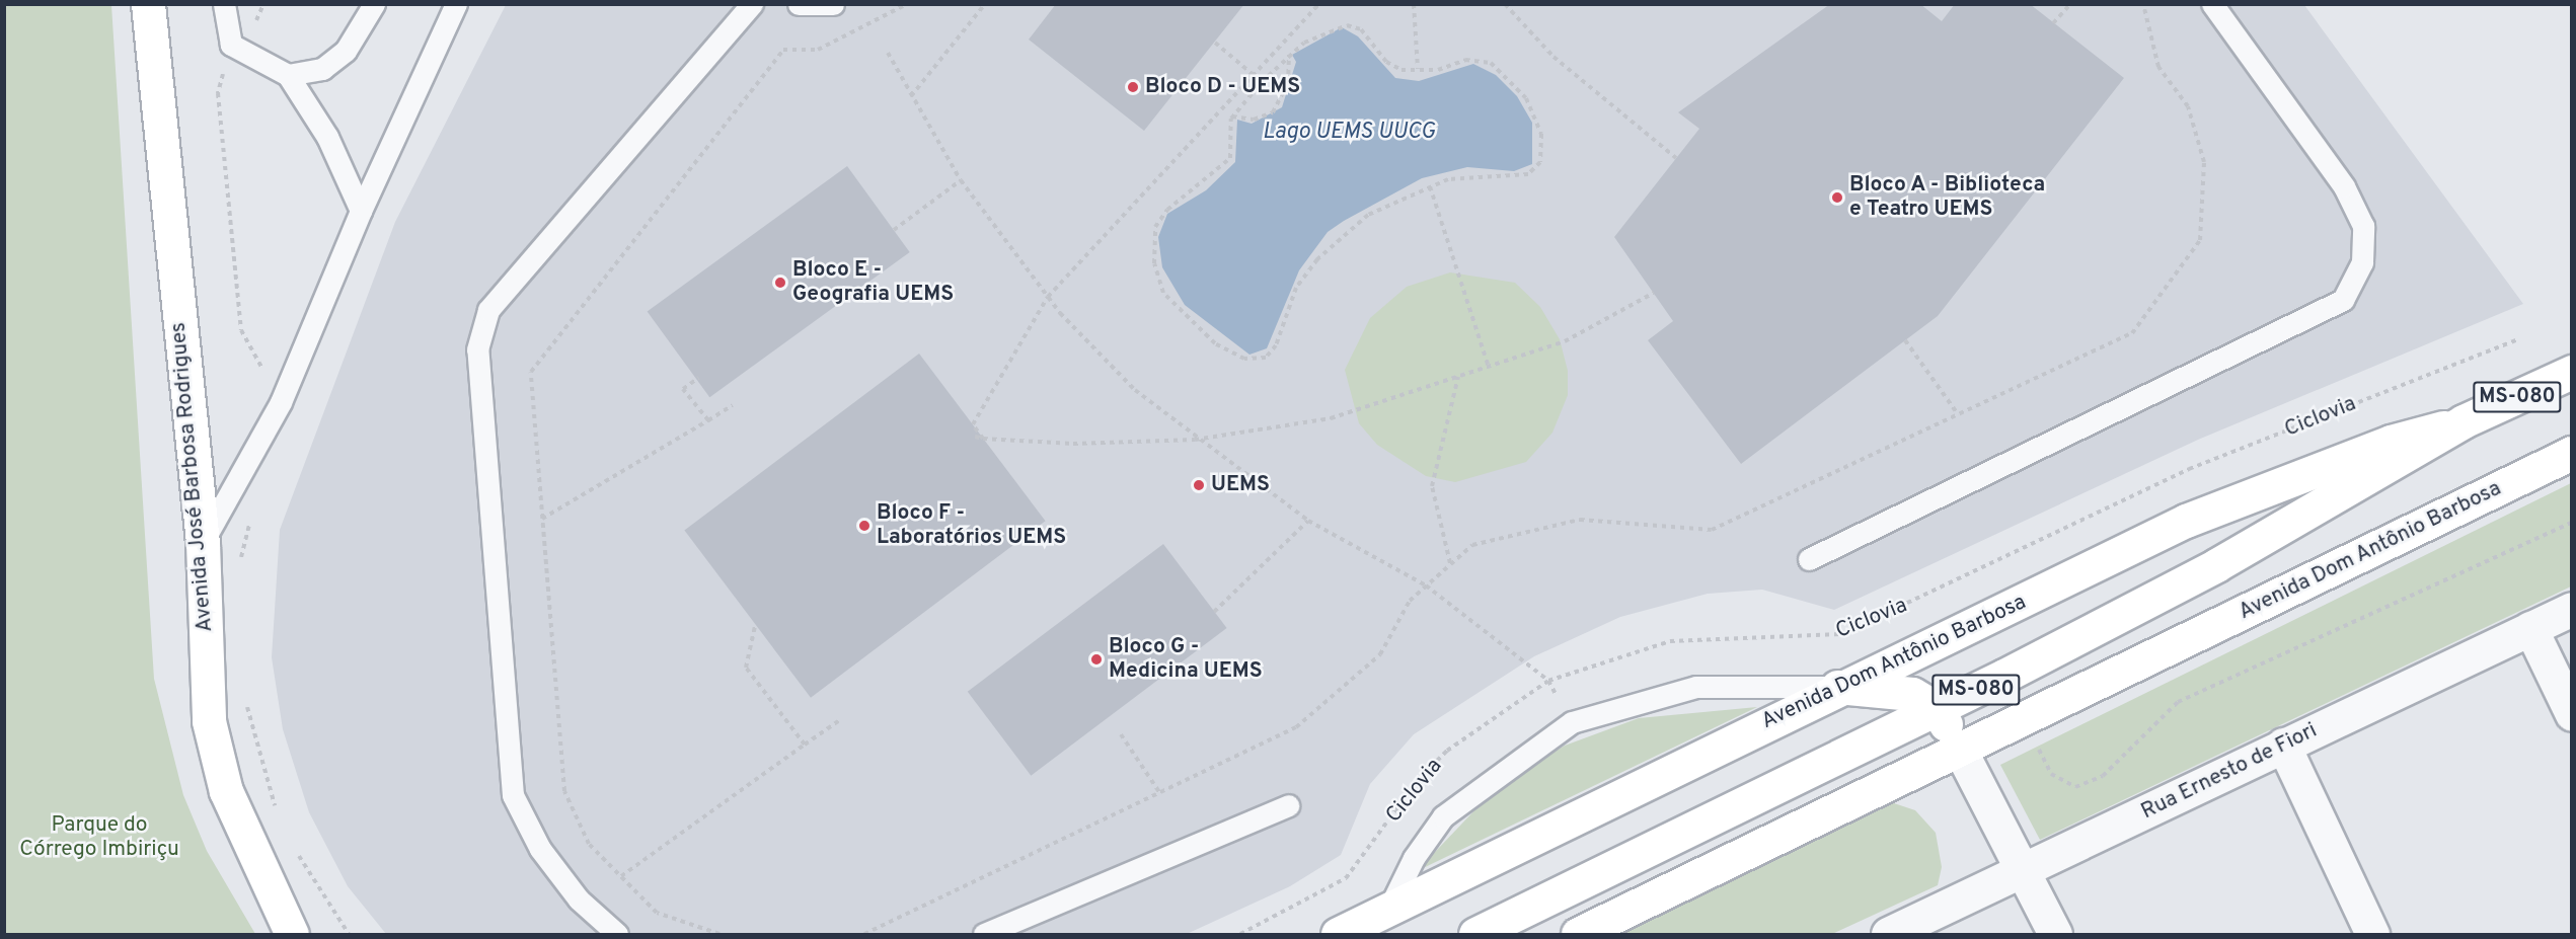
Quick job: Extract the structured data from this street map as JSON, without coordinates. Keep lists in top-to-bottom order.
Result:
{
  "streets": {
    "main road": ["MS-080", "Avenida José Barbosa Rodrigues", "Avenida Dom Antônio Barbosa"],
    "street": ["Rua Ernesto de Fiori"],
    "path": ["Ciclovia"]
  },
  "water": ["Lago UEMS UUCG"],
  "parks": ["Parque do Córrego Imbiriçu"],
  "places": [
    "Bloco D - UEMS",
    "Bloco A - Biblioteca e Teatro UEMS",
    "Bloco E - Geografia UEMS",
    "UEMS",
    "Bloco F - Laboratórios UEMS",
    "Bloco G - Medicina UEMS"
  ]
}
